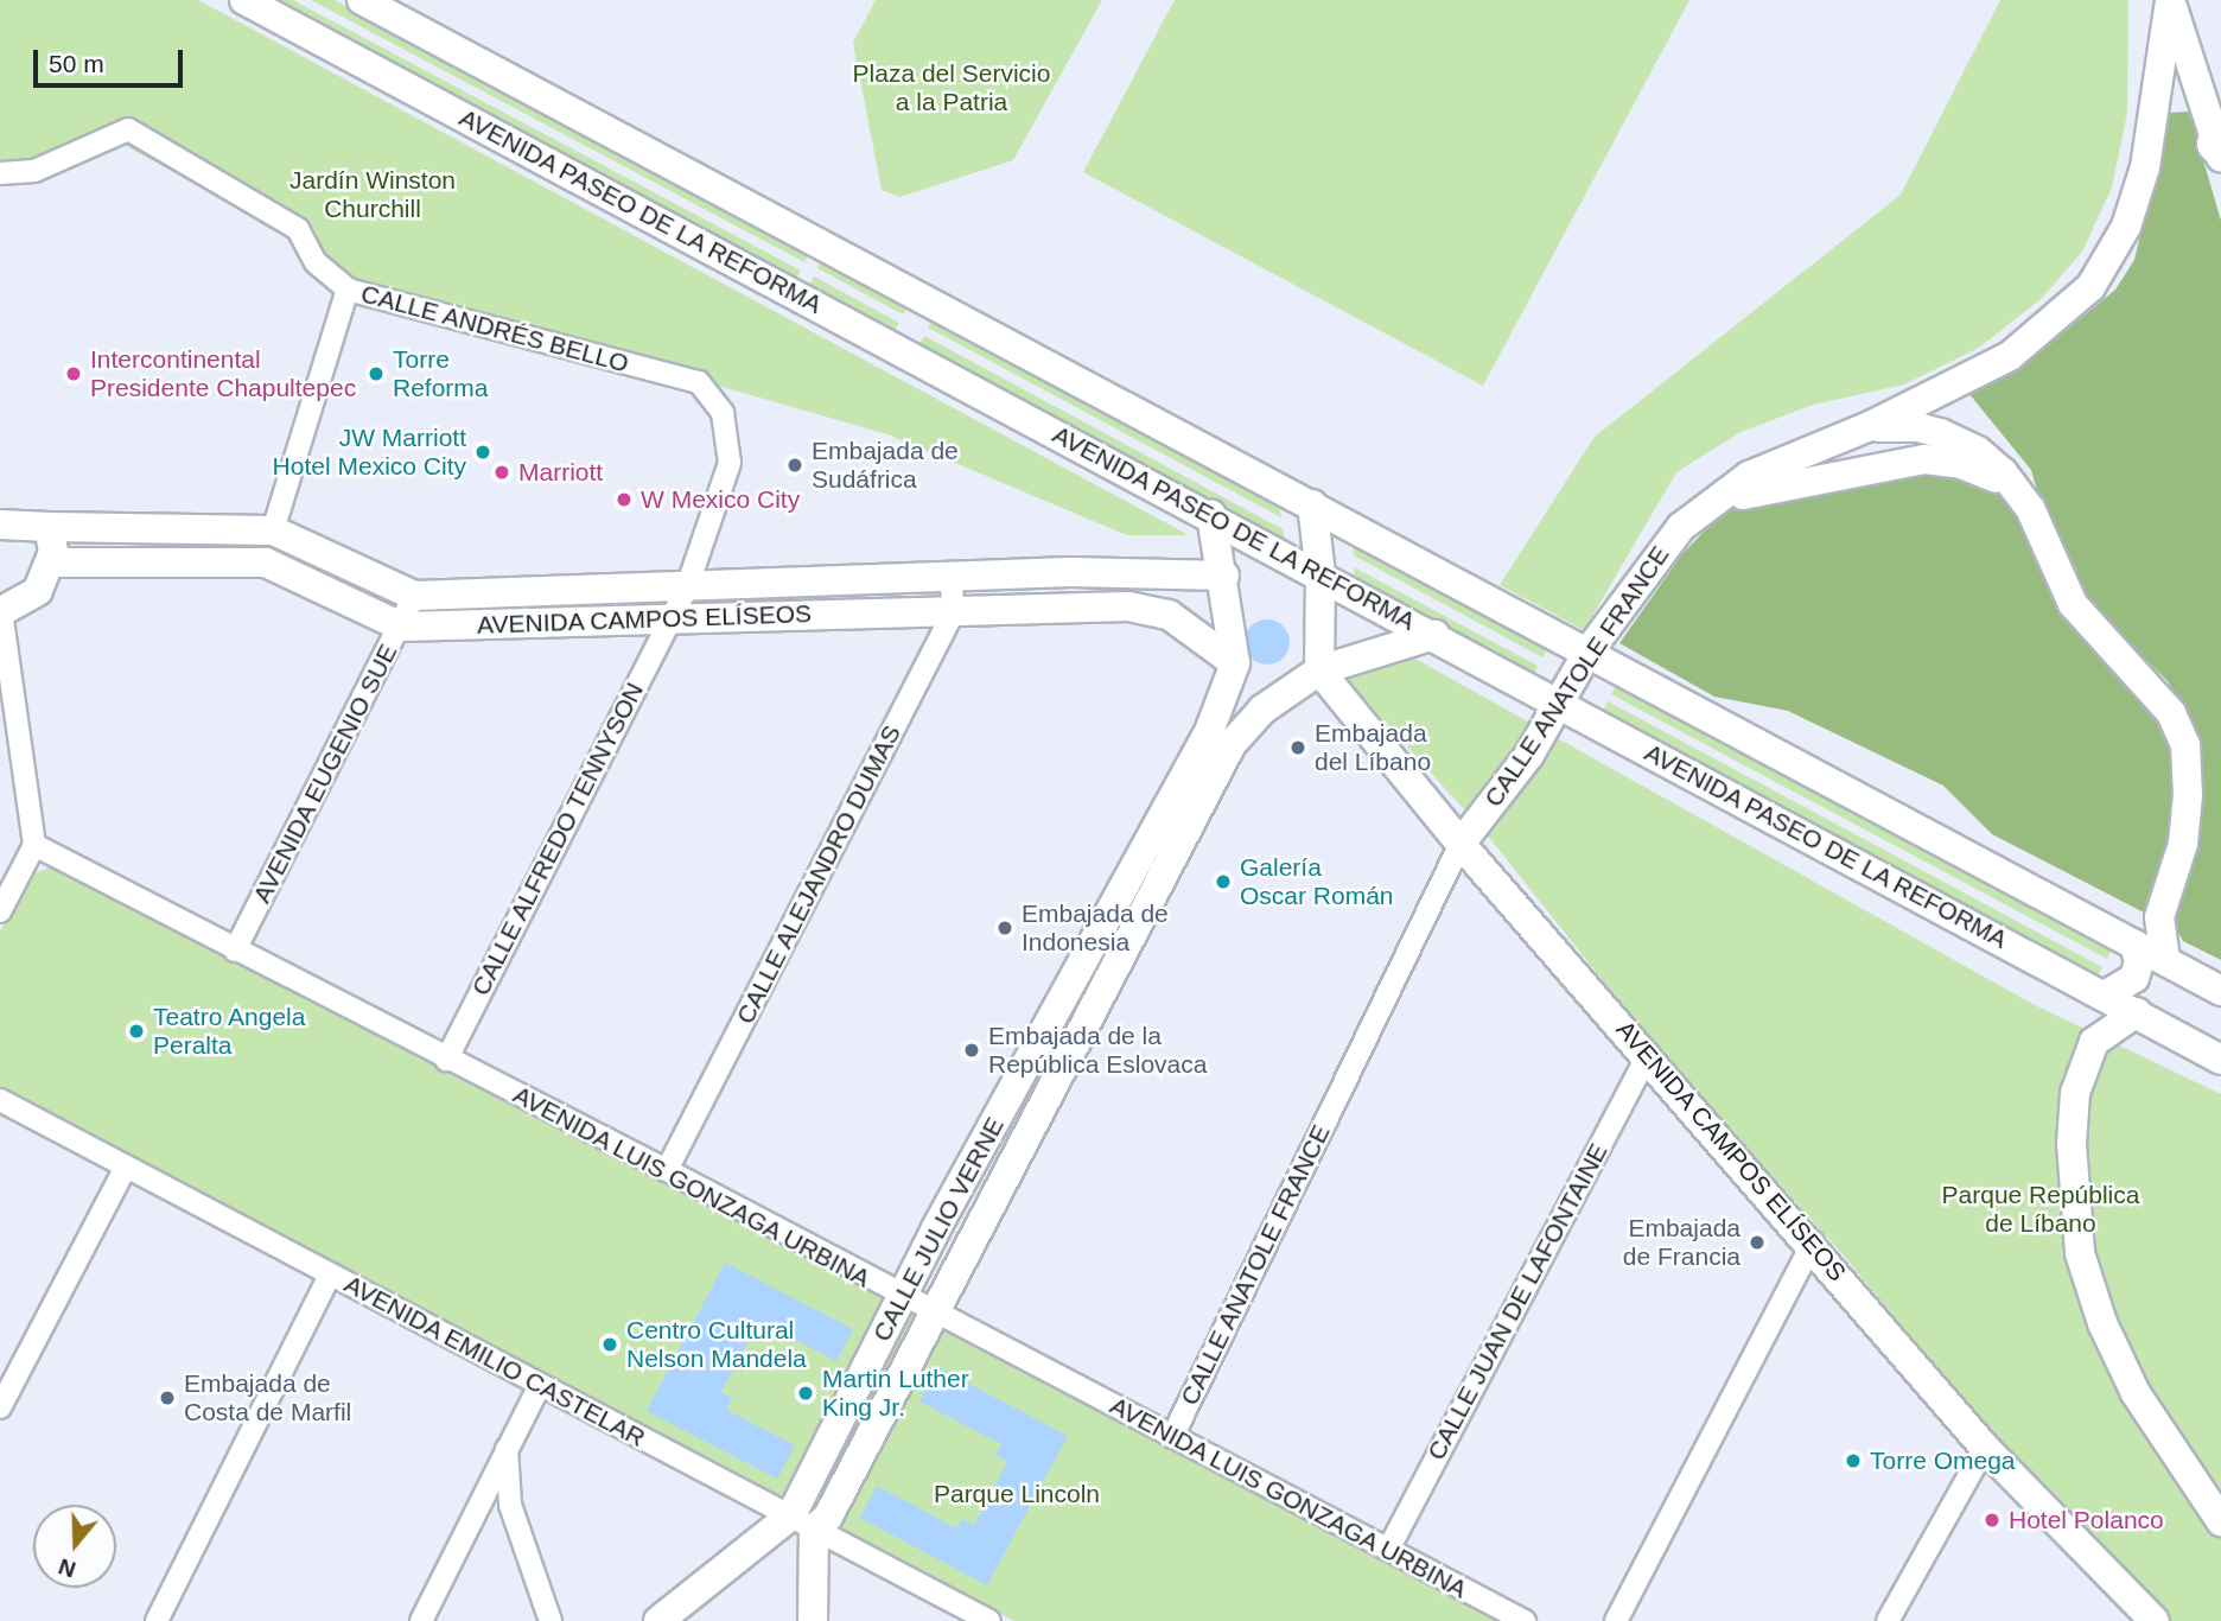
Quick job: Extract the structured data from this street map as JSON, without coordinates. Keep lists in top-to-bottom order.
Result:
{
  "streets": {
    "street": [
      "AVENIDA PASEO DE LA REFORMA",
      "CALLE ANDRÉS BELLO",
      "AVENIDA CAMPOS ELÍSEOS",
      "CALLE ANATOLE FRANCE",
      "AVENIDA EUGENIO SUE",
      "CALLE ALFREDO TENNYSON",
      "CALLE ALEJANDRO DUMAS",
      "AVENIDA LUIS GONZAGA URBINA",
      "CALLE JULIO VERNE",
      "CALLE JUAN DE LAFONTAINE",
      "AVENIDA EMILIO CASTELAR"
    ]
  },
  "crossings": [
    ["AVENIDA PASEO DE LA REFORMA", "CALLE ANATOLE FRANCE"],
    ["AVENIDA PASEO DE LA REFORMA", "CALLE JULIO VERNE"],
    ["CALLE ANDRÉS BELLO", "AVENIDA CAMPOS ELÍSEOS"],
    ["CALLE ANDRÉS BELLO", "CALLE ALFREDO TENNYSON"],
    ["AVENIDA CAMPOS ELÍSEOS", "CALLE ANATOLE FRANCE"],
    ["AVENIDA CAMPOS ELÍSEOS", "AVENIDA EUGENIO SUE"],
    ["AVENIDA CAMPOS ELÍSEOS", "CALLE ALFREDO TENNYSON"],
    ["AVENIDA CAMPOS ELÍSEOS", "CALLE ALEJANDRO DUMAS"],
    ["AVENIDA CAMPOS ELÍSEOS", "CALLE JULIO VERNE"],
    ["AVENIDA CAMPOS ELÍSEOS", "CALLE JUAN DE LAFONTAINE"],
    ["CALLE ANATOLE FRANCE", "AVENIDA LUIS GONZAGA URBINA"],
    ["AVENIDA EUGENIO SUE", "AVENIDA LUIS GONZAGA URBINA"],
    ["CALLE ALFREDO TENNYSON", "AVENIDA LUIS GONZAGA URBINA"],
    ["CALLE ALEJANDRO DUMAS", "AVENIDA LUIS GONZAGA URBINA"],
    ["AVENIDA LUIS GONZAGA URBINA", "CALLE JULIO VERNE"],
    ["AVENIDA LUIS GONZAGA URBINA", "CALLE JUAN DE LAFONTAINE"],
    ["CALLE JULIO VERNE", "AVENIDA EMILIO CASTELAR"]
  ],
  "parks": [
    "Plaza del Servicio a la Patria",
    "Jardín Winston Churchill",
    "Parque República de Líbano",
    "Parque Lincoln"
  ],
  "places": [
    "Intercontinental Presidente Chapultepec",
    "Torre Reforma",
    "JW Marriott Hotel Mexico City",
    "Embajada de Sudáfrica",
    "Marriott",
    "W Mexico City",
    "Embajada del Líbano",
    "Galería Oscar Román",
    "Embajada de Indonesia",
    "Teatro Angela Peralta",
    "Embajada de la República Eslovaca",
    "Embajada de Francia",
    "Centro Cultural Nelson Mandela",
    "Martin Luther King Jr.",
    "Embajada de Costa de Marfil",
    "Torre Omega",
    "Hotel Polanco"
  ],
  "scale_bar": "50 m",
  "north": "bottom"
}
